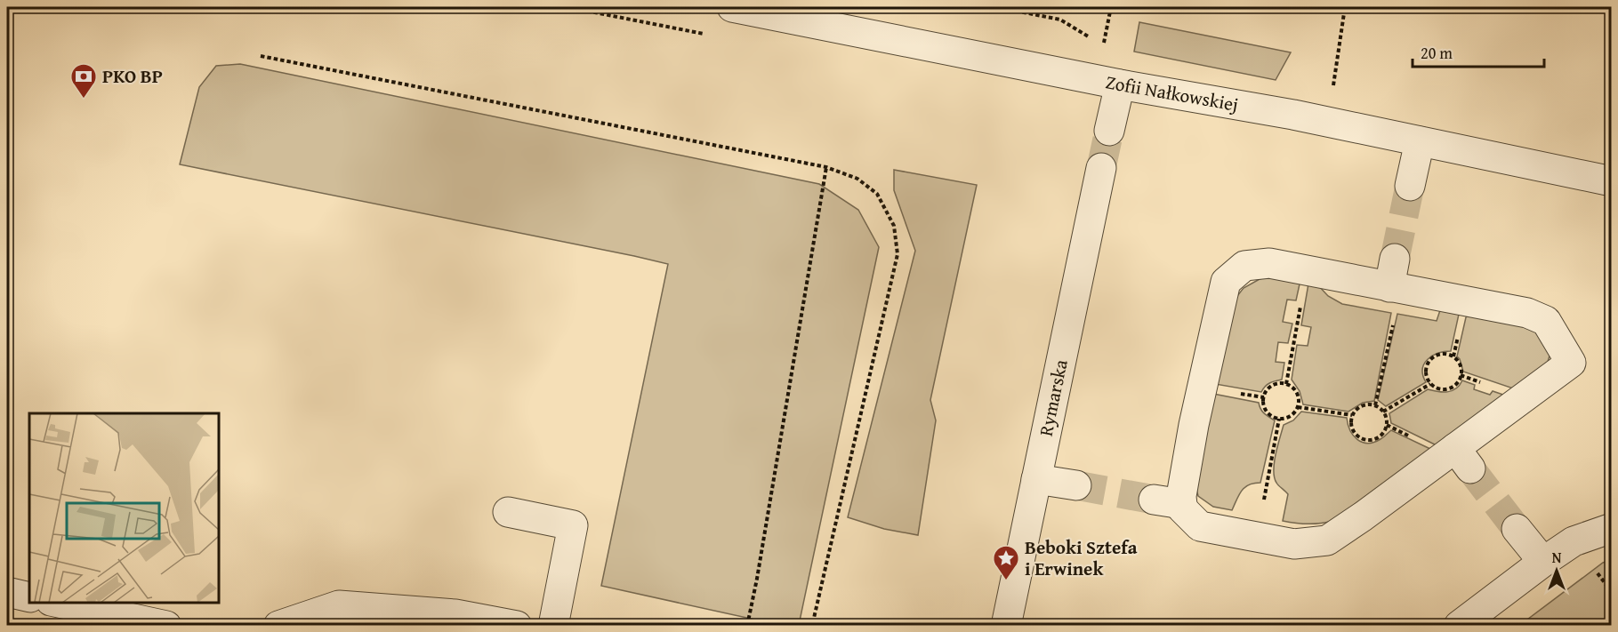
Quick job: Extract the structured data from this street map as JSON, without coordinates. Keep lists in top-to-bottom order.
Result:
{
  "streets": {
    "street": ["Zofii Nałkowskiej", "Rymarska"]
  },
  "places": {
    "bank": ["PKO BP"],
    "place": ["Beboki Sztefa i Erwinek"]
  },
  "scale_bar": "20 m",
  "north": "top"
}
